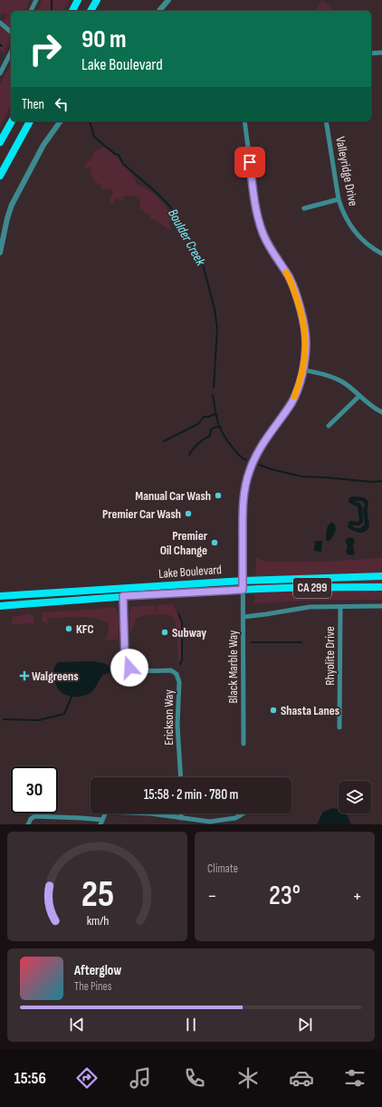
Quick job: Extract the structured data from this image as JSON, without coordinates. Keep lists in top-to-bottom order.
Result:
{
  "streets": {
    "main road": ["Lake Boulevard", "CA 299"],
    "street": [
      "Valleyridge Drive",
      "Rhyolite Drive",
      "Black Marble Way",
      "Erickson Way"
    ]
  },
  "crossings": [
    ["Lake Boulevard", "Black Marble Way"],
    ["Lake Boulevard", "Erickson Way"]
  ],
  "water": ["Boulder Creek"],
  "places": {
    "other": [
      "Manual Car Wash",
      "Premier Car Wash",
      "Premier Oil Change",
      "KFC",
      "Subway",
      "Shasta Lanes"
    ],
    "health": ["Walgreens"]
  },
  "page": {
    "turn": ["90 m", "Lake Boulevard"],
    "then": "Then",
    "limit": "30",
    "trip": "15:58 · 2 min · 780 m",
    "tile": "Climate",
    "heat": ["−", "23°", "+"],
    "song": ["Afterglow", "The Pines"],
    "tabs": "15:56",
    "gauge": ["25", "km/h"]
  }
}
